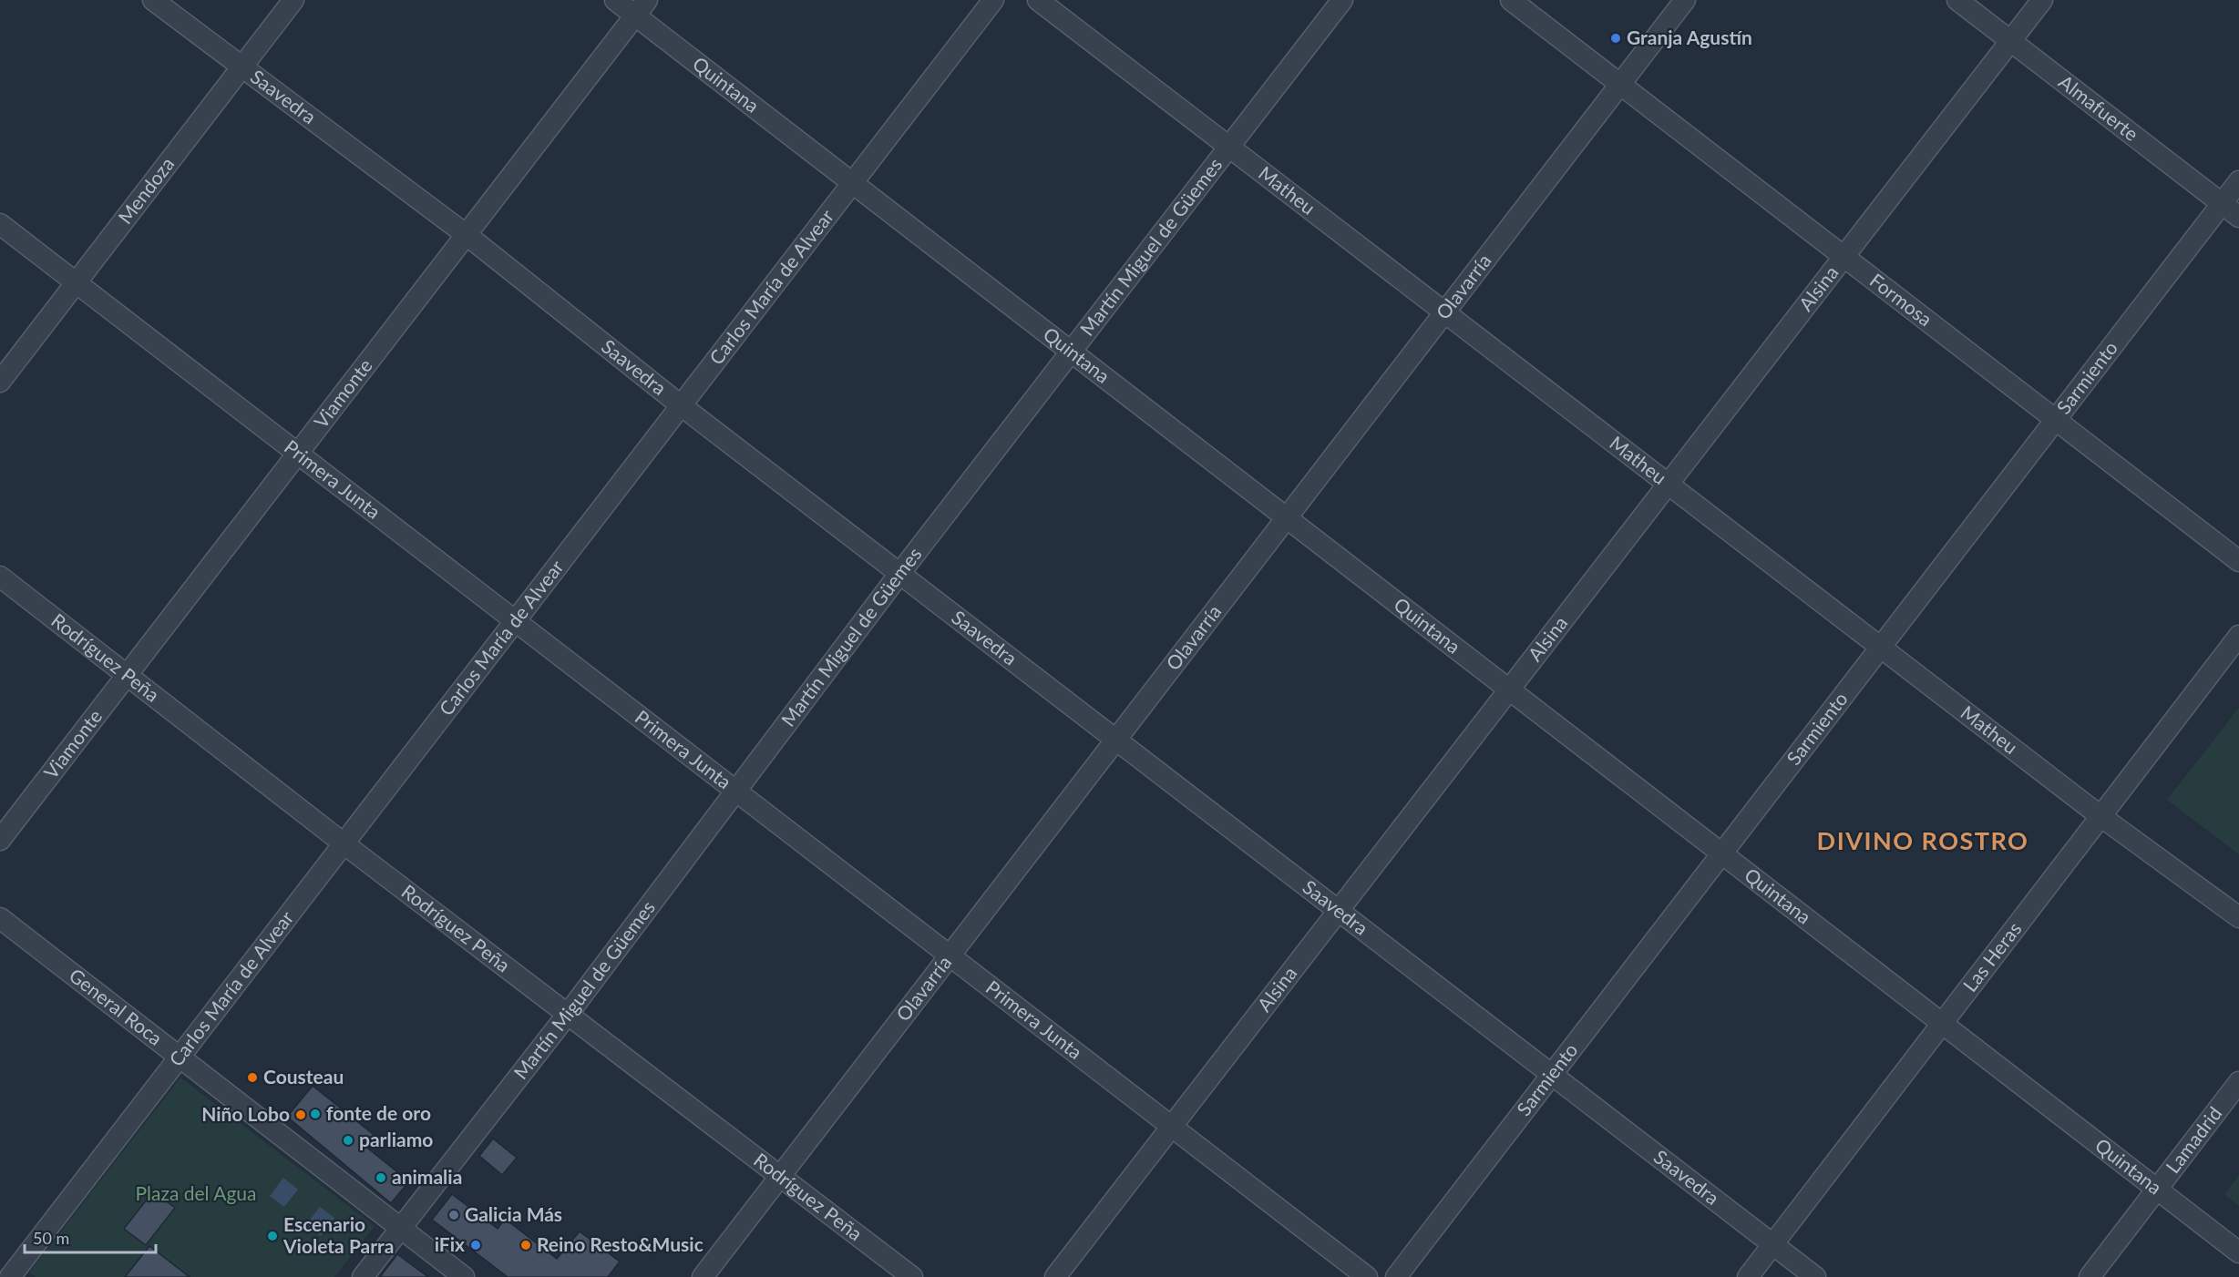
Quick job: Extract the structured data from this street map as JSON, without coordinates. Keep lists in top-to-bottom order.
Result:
{
  "streets": {
    "street": [
      "Quintana",
      "Saavedra",
      "Almafuerte",
      "Matheu",
      "Mendoza",
      "Martín Miguel de Güemes",
      "Carlos María de Alvear",
      "Olavarría",
      "Alsina",
      "Formosa",
      "Sarmiento",
      "Viamonte",
      "Primera Junta",
      "Rodríguez Peña",
      "Las Heras",
      "General Roca",
      "Lamadrid"
    ]
  },
  "crossings": [
    ["Quintana", "Martín Miguel de Güemes"],
    ["Quintana", "Carlos María de Alvear"],
    ["Quintana", "Olavarría"],
    ["Quintana", "Alsina"],
    ["Quintana", "Sarmiento"],
    ["Quintana", "Viamonte"],
    ["Quintana", "Las Heras"],
    ["Quintana", "Lamadrid"],
    ["Saavedra", "Mendoza"],
    ["Saavedra", "Martín Miguel de Güemes"],
    ["Saavedra", "Carlos María de Alvear"],
    ["Saavedra", "Olavarría"],
    ["Saavedra", "Alsina"],
    ["Saavedra", "Sarmiento"],
    ["Saavedra", "Viamonte"],
    ["Saavedra", "Las Heras"],
    ["Almafuerte", "Alsina"],
    ["Almafuerte", "Sarmiento"],
    ["Matheu", "Martín Miguel de Güemes"],
    ["Matheu", "Olavarría"],
    ["Matheu", "Alsina"],
    ["Matheu", "Sarmiento"],
    ["Matheu", "Las Heras"],
    ["Mendoza", "Primera Junta"],
    ["Martín Miguel de Güemes", "Primera Junta"],
    ["Martín Miguel de Güemes", "Rodríguez Peña"],
    ["Martín Miguel de Güemes", "General Roca"],
    ["Carlos María de Alvear", "Primera Junta"],
    ["Carlos María de Alvear", "Rodríguez Peña"],
    ["Carlos María de Alvear", "General Roca"],
    ["Olavarría", "Formosa"],
    ["Olavarría", "Primera Junta"],
    ["Olavarría", "Rodríguez Peña"],
    ["Alsina", "Formosa"],
    ["Alsina", "Primera Junta"],
    ["Formosa", "Sarmiento"],
    ["Viamonte", "Primera Junta"],
    ["Viamonte", "Rodríguez Peña"]
  ],
  "districts": ["DIVINO ROSTRO"],
  "parks": ["Plaza del Agua"],
  "places": [
    "Granja Agustín",
    "Cousteau",
    "fonte de oro",
    "Niño Lobo",
    "parliamo",
    "animalia",
    "Galicia Más",
    "Escenario Violeta Parra",
    "iFix",
    "Reino Resto&Music"
  ],
  "scale_bar": "50 m"
}
